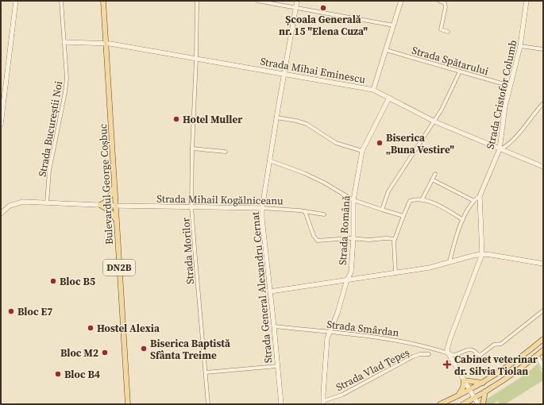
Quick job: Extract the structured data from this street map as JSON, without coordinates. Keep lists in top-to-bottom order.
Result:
{
  "streets": {
    "main road": ["Bulevardul George Coșbuc", "DN2B"],
    "street": [
      "Strada Spătarului",
      "Strada Mihai Eminescu",
      "Strada Cristofor Columb",
      "Strada Bucureștii Noi",
      "Strada Mihail Kogălniceanu",
      "Strada Română",
      "Strada Morilor",
      "Strada General Alexandru Cernat",
      "Strada Smârdan",
      "Strada Vlad Țepeș"
    ]
  },
  "crossings": [
    ["Strada Spătarului", "Strada Cristofor Columb"],
    ["Strada Mihai Eminescu", "Strada Cristofor Columb"],
    ["Strada Mihai Eminescu", "Strada Bucureștii Noi"],
    ["Strada Mihai Eminescu", "Bulevardul George Coșbuc"],
    ["Strada Mihai Eminescu", "Strada Română"],
    ["Strada Mihai Eminescu", "Strada Morilor"],
    ["Strada Mihai Eminescu", "Strada General Alexandru Cernat"],
    ["Strada Cristofor Columb", "Strada Smârdan"],
    ["Strada Bucureștii Noi", "Strada Mihail Kogălniceanu"],
    ["Bulevardul George Coșbuc", "Strada Mihail Kogălniceanu"],
    ["Strada Mihail Kogălniceanu", "Strada Morilor"],
    ["Strada Mihail Kogălniceanu", "Strada General Alexandru Cernat"],
    ["Strada Română", "Strada Smârdan"],
    ["Strada Română", "Strada Vlad Țepeș"],
    ["Strada General Alexandru Cernat", "Strada Smârdan"]
  ],
  "places": {
    "other": [
      "Școala Generală nr. 15 \"Elena Cuza\"",
      "Hotel Muller",
      "Biserica „Buna Vestire\"",
      "Bloc B5",
      "Bloc E7",
      "Hostel Alexia",
      "Biserica Baptistă Sfânta Treime",
      "Bloc M2",
      "Bloc B4"
    ],
    "health": ["Cabinet veterinar dr. Silvia Tiolan"]
  }
}
